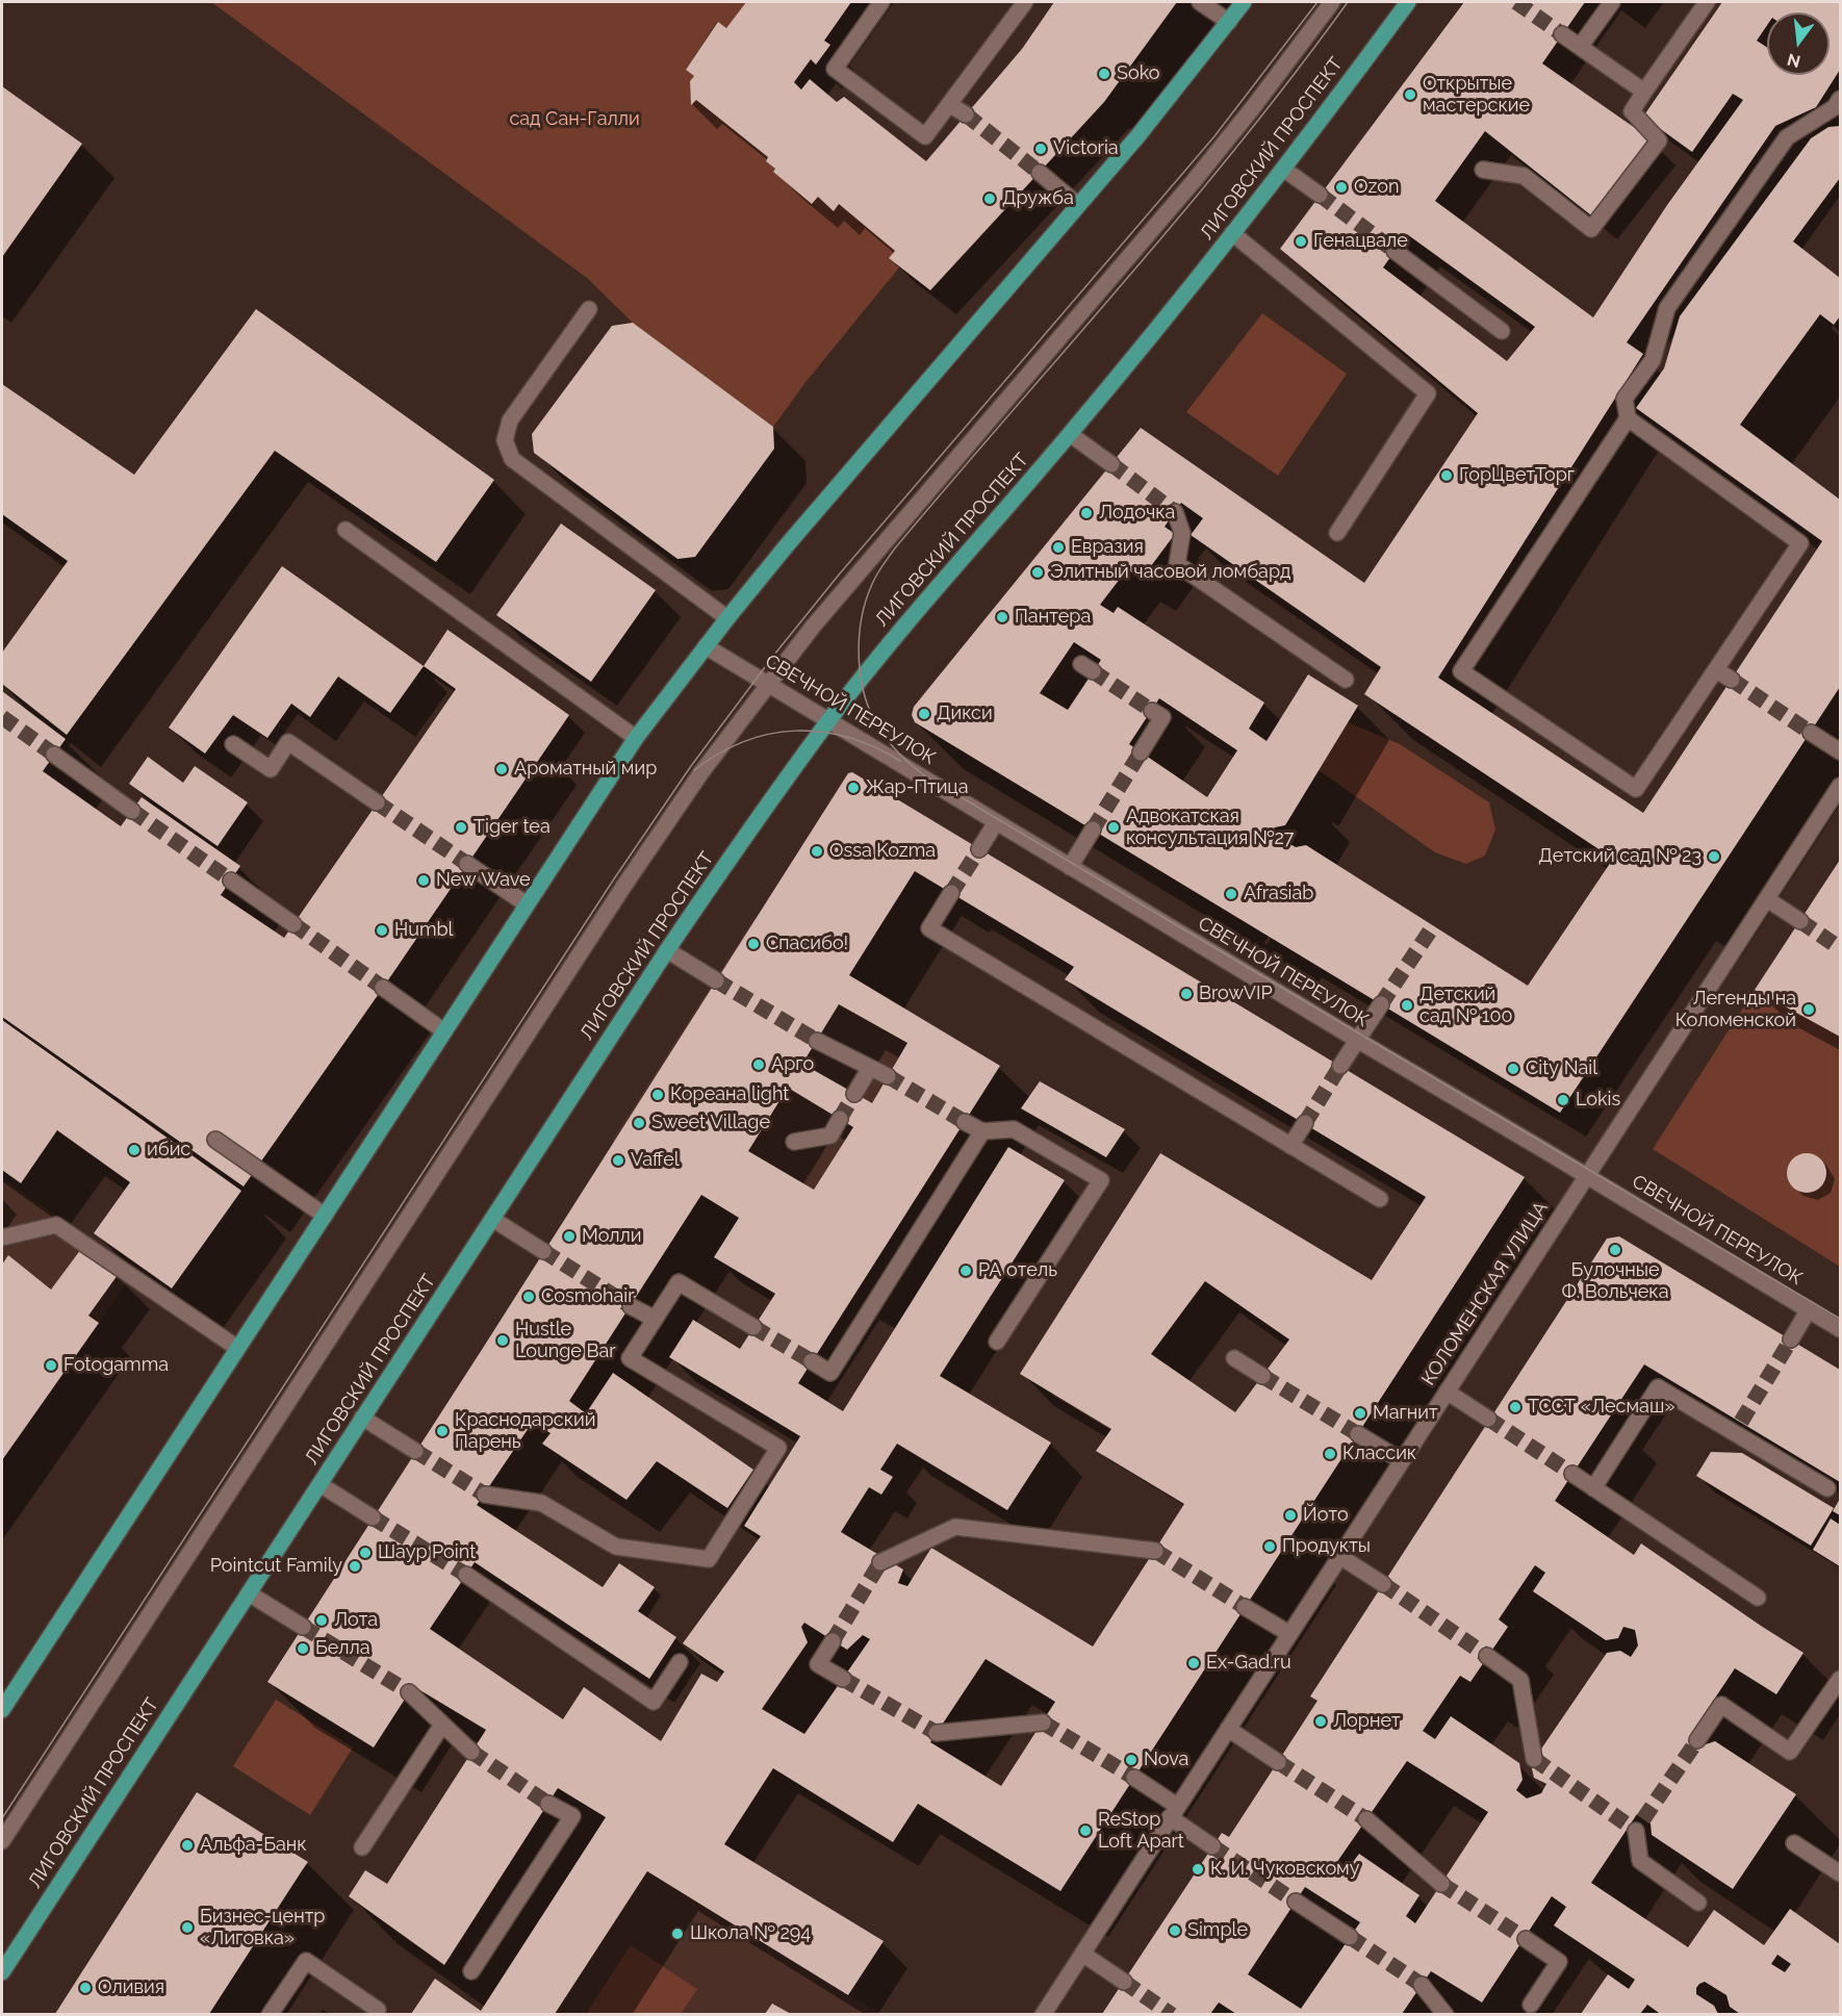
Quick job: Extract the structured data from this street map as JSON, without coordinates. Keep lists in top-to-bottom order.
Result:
{
  "streets": {
    "main road": ["ЛИГОВСКИЙ ПРОСПЕКТ"],
    "street": ["СВЕЧНОЙ ПЕРЕУЛОК", "КОЛОМЕНСКАЯ УЛИЦА"]
  },
  "crossings": [
    ["ЛИГОВСКИЙ ПРОСПЕКТ", "СВЕЧНОЙ ПЕРЕУЛОК"],
    ["СВЕЧНОЙ ПЕРЕУЛОК", "КОЛОМЕНСКАЯ УЛИЦА"]
  ],
  "parks": ["сад Сан-Галли"],
  "places": [
    "Soko",
    "Открытые мастерские",
    "Victoria",
    "Ozon",
    "Дружба",
    "Генацвале",
    "ГорЦветТорг",
    "Лодочка",
    "Евразия",
    "Элитный часовой ломбард",
    "Пантера",
    "Дикси",
    "Ароматный мир",
    "Жар-Птица",
    "Tiger tea",
    "Адвокатская консультация №27",
    "Ossa Kozma",
    "Детский сад № 23",
    "New Wave",
    "Afrasiab",
    "Humbl",
    "Спасибо!",
    "BrowVIP",
    "Детский сад № 100",
    "Легенды на Коломенской",
    "Арго",
    "City Nail",
    "Кореана light",
    "Lokis",
    "Sweet Village",
    "ибис",
    "Vaffel",
    "Молли",
    "Булочные Ф. Вольчека",
    "РА отель",
    "Cosmohair",
    "Hustle Lounge Bar",
    "Fotogamma",
    "ТССТ «Лесмаш»",
    "Магнит",
    "Краснодарский Парень",
    "Классик",
    "Йото",
    "Продукты",
    "Шаур Point",
    "Pointcut Family",
    "Лота",
    "Белла",
    "Ex-Gad.ru",
    "Лорнет",
    "Nova",
    "ReStop Loft Apart",
    "Альфа-Банк",
    "К. И. Чуковскому",
    "Бизнес-центр «Лиговка»",
    "Simple",
    "Школа № 294",
    "Оливия"
  ],
  "north": "bottom"
}
